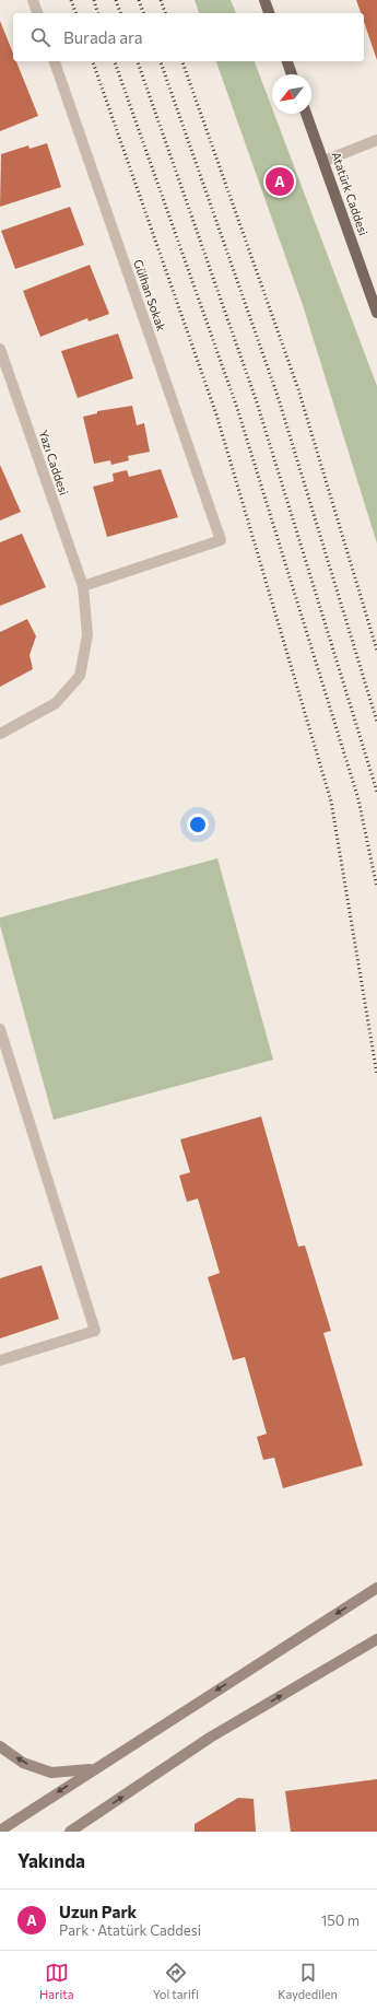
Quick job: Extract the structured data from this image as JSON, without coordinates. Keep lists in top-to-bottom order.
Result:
{
  "streets": {
    "main road": ["Atatürk Caddesi"],
    "street": ["Gülhan Sokak", "Yazı Caddesi"]
  },
  "crossings": [
    ["Gülhan Sokak", "Yazı Caddesi"]
  ],
  "north": "bottom left",
  "page": {
    "search": "Burada ara",
    "pins": "A",
    "heading": "Yakında",
    "list": [
      {
        "mark": "A",
        "name": "Uzun Park",
        "note": "Park · Atatürk Caddesi",
        "value": "150 m"
      }
    ],
    "nav": ["Harita", "Yol tarifi", "Kaydedilen"]
  }
}
